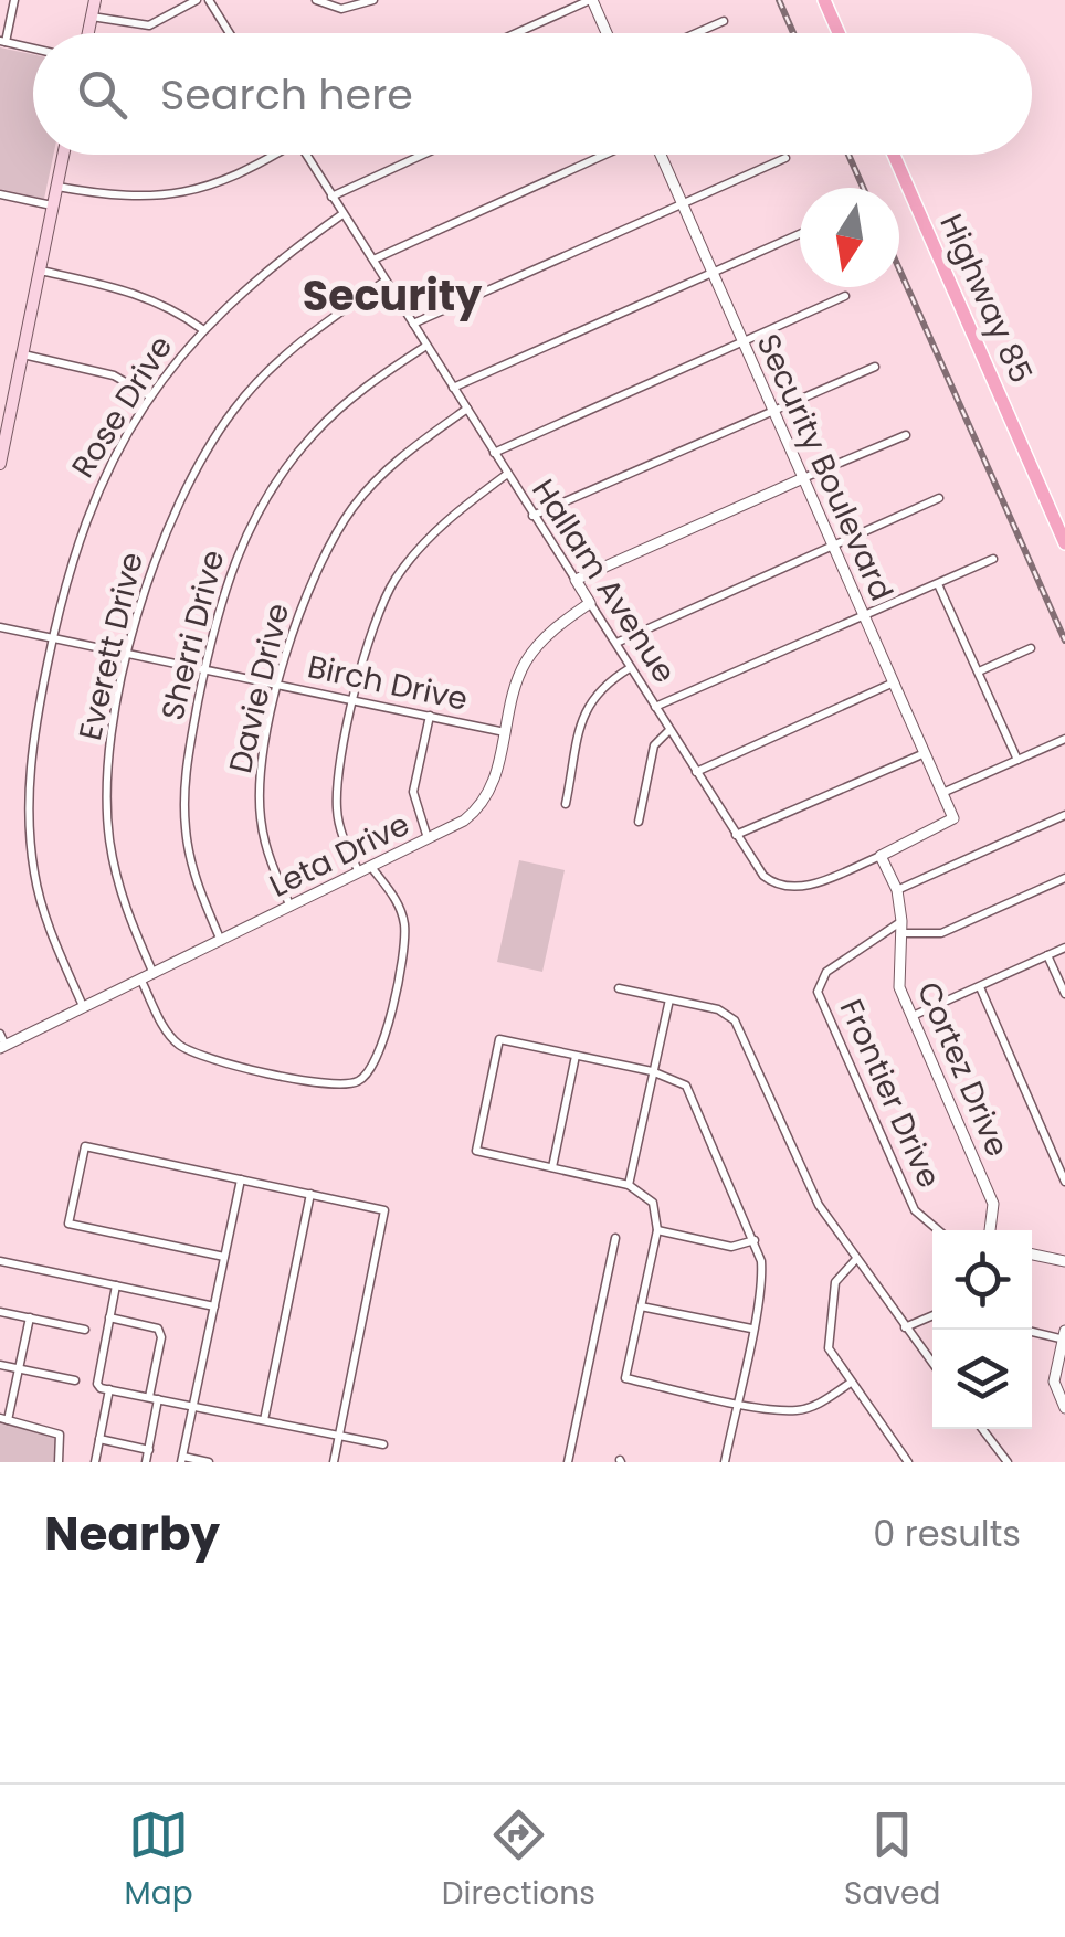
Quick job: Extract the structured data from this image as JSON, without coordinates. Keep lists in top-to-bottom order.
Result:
{
  "streets": {
    "main road": ["Highway 85"],
    "street": [
      "Rose Drive",
      "Security Boulevard",
      "Hallam Avenue",
      "Sherri Drive",
      "Everett Drive",
      "Birch Drive",
      "Davie Drive",
      "Leta Drive",
      "Cortez Drive",
      "Frontier Drive"
    ]
  },
  "crossings": [
    ["Rose Drive", "Hallam Avenue"],
    ["Rose Drive", "Birch Drive"],
    ["Rose Drive", "Leta Drive"],
    ["Security Boulevard", "Hallam Avenue"],
    ["Hallam Avenue", "Sherri Drive"],
    ["Hallam Avenue", "Everett Drive"],
    ["Hallam Avenue", "Davie Drive"],
    ["Hallam Avenue", "Leta Drive"],
    ["Hallam Avenue", "Cortez Drive"],
    ["Sherri Drive", "Birch Drive"],
    ["Sherri Drive", "Leta Drive"],
    ["Everett Drive", "Birch Drive"],
    ["Everett Drive", "Leta Drive"],
    ["Birch Drive", "Davie Drive"],
    ["Birch Drive", "Leta Drive"],
    ["Davie Drive", "Leta Drive"],
    ["Cortez Drive", "Frontier Drive"]
  ],
  "districts": ["Security"],
  "north": "bottom",
  "page": {
    "search": "Search here",
    "heading": ["Nearby", "0 results"],
    "nav": ["Map", "Directions", "Saved"]
  }
}
